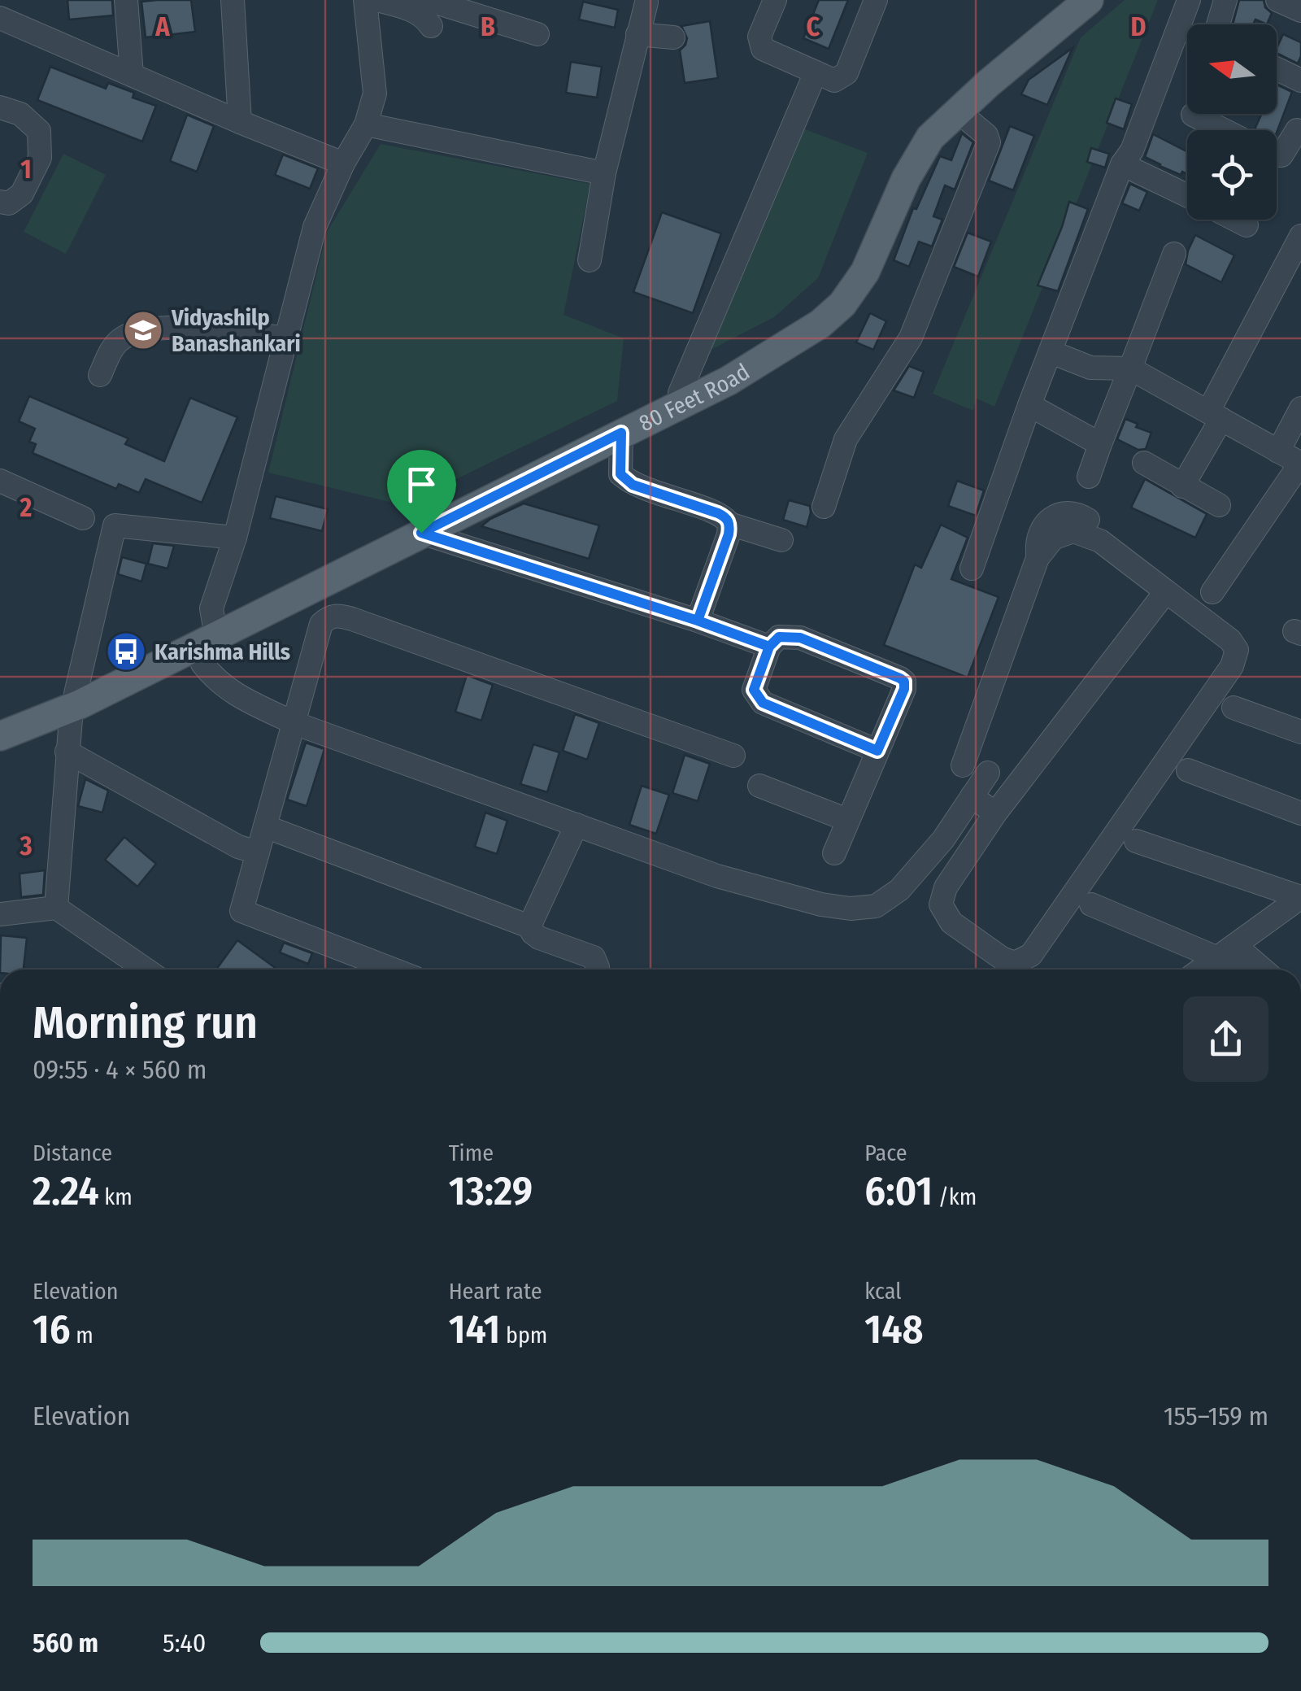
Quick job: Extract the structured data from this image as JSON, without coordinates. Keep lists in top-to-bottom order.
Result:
{
  "streets": {
    "main road": ["80 Feet Road"]
  },
  "places": {
    "school or university": ["Vidyashilp Banashankari"],
    "bus stop": ["Karishma Hills"]
  },
  "north": "left",
  "page": {
    "heading": ["Morning run", "09:55 · 4 × 560 m"],
    "stats": [
      ["Distance", "2.24 km"],
      ["Time", "13:29"],
      ["Pace", "6:01 /km"],
      ["Elevation", "16 m"],
      ["Heart rate", "141 bpm"],
      ["kcal", "148"]
    ],
    "chart": ["Elevation", "155–159 m"],
    "list": [
      {
        "name": "560 m",
        "note": "5:40"
      }
    ]
  },
  "grid": {
    "columns": [
      "A",
      "B",
      "C",
      "D"
    ],
    "rows": ["1", "2", "3"]
  }
}
